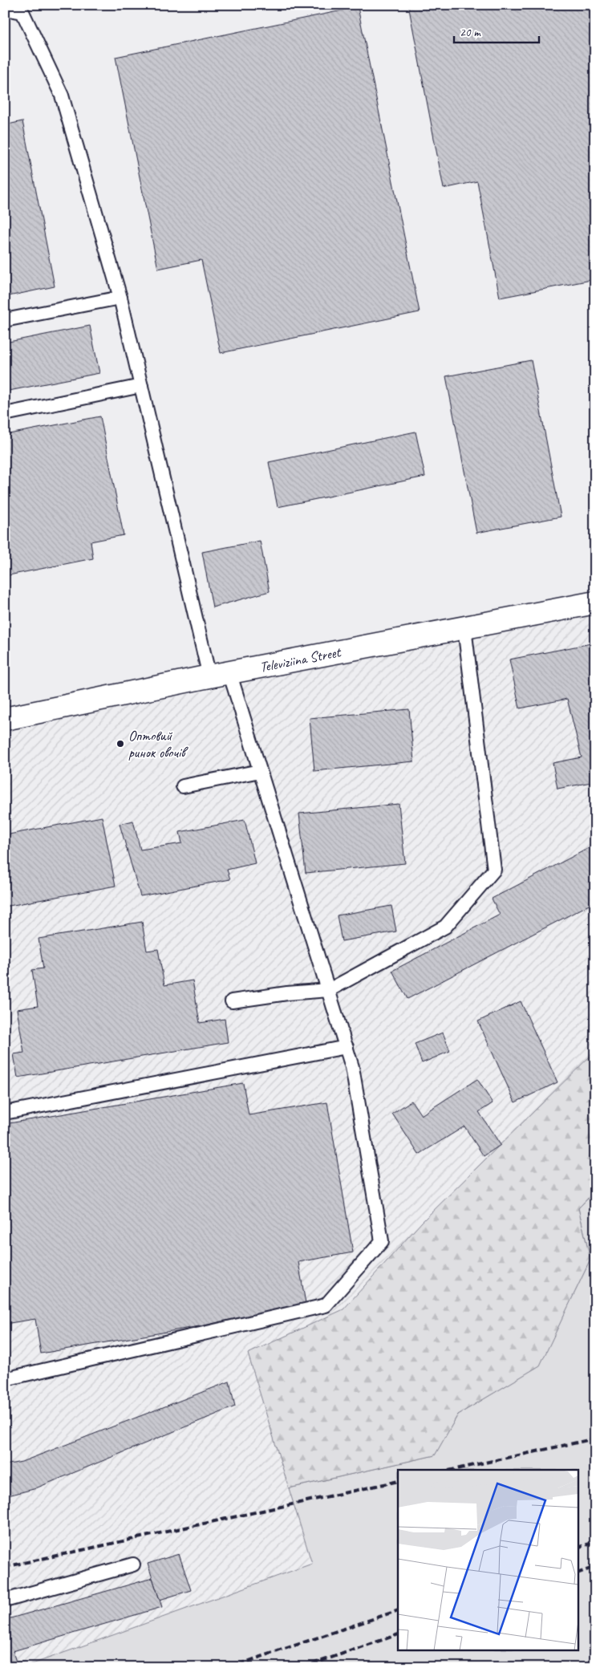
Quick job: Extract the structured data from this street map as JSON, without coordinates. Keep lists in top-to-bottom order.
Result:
{
  "streets": {
    "street": ["Televiziina Street"]
  },
  "places": ["Оптовий ринок овочів"],
  "scale_bar": "20 m"
}
